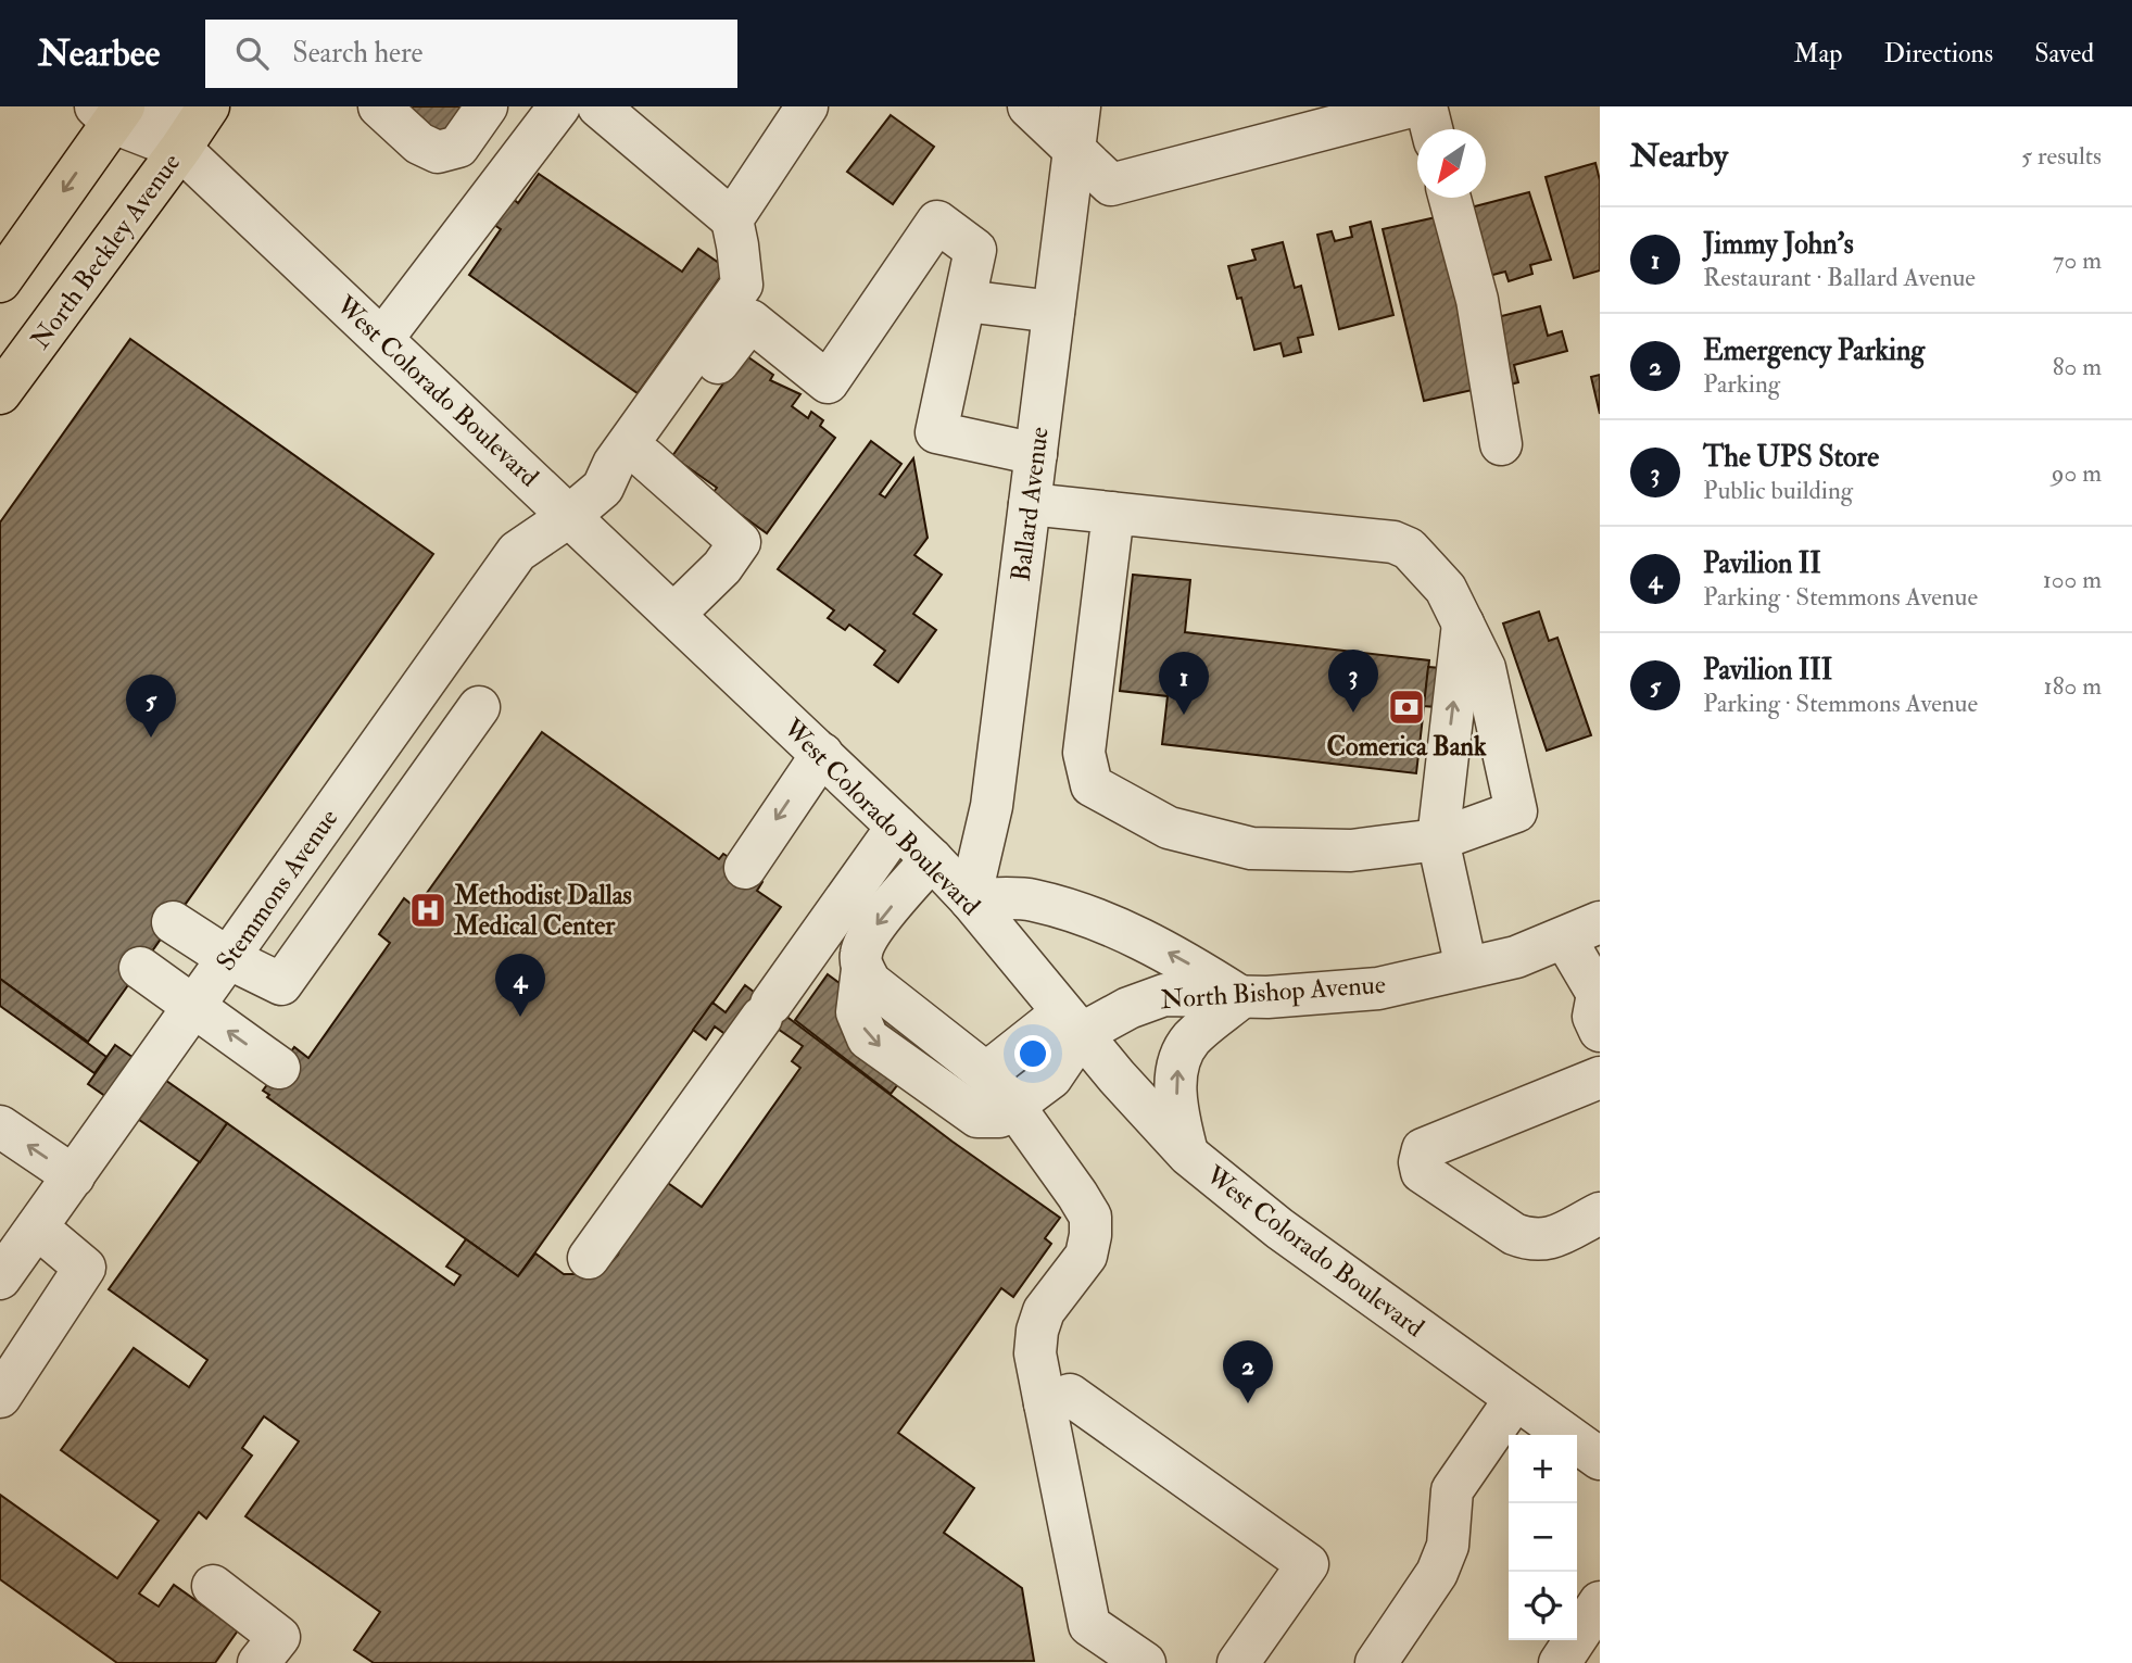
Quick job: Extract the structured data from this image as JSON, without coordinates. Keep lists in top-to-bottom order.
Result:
{
  "streets": {
    "main road": ["North Beckley Avenue"],
    "street": [
      "West Colorado Boulevard",
      "Ballard Avenue",
      "Stemmons Avenue",
      "North Bishop Avenue"
    ]
  },
  "crossings": [
    ["North Beckley Avenue", "West Colorado Boulevard"],
    ["West Colorado Boulevard", "Ballard Avenue"],
    ["West Colorado Boulevard", "Stemmons Avenue"],
    ["West Colorado Boulevard", "North Bishop Avenue"]
  ],
  "places": {
    "bank": ["Comerica Bank"],
    "hospital": ["Methodist Dallas Medical Center"]
  },
  "north": "bottom left",
  "page": {
    "header": "Nearbee",
    "search": "Search here",
    "nav": ["Map", "Directions", "Saved"],
    "heading": ["Nearby", "5 results"],
    "list": [
      {
        "mark": "1",
        "name": "Jimmy John's",
        "note": "Restaurant · Ballard Avenue",
        "value": "70 m"
      },
      {
        "mark": "2",
        "name": "Emergency Parking",
        "note": "Parking",
        "value": "80 m"
      },
      {
        "mark": "3",
        "name": "The UPS Store",
        "note": "Public building",
        "value": "90 m"
      },
      {
        "mark": "4",
        "name": "Pavilion II",
        "note": "Parking · Stemmons Avenue",
        "value": "100 m"
      },
      {
        "mark": "5",
        "name": "Pavilion III",
        "note": "Parking · Stemmons Avenue",
        "value": "180 m"
      }
    ],
    "pins": [
      "3",
      "1",
      "5",
      "4",
      "2"
    ],
    "map_buttons": ["+", "−"]
  }
}
